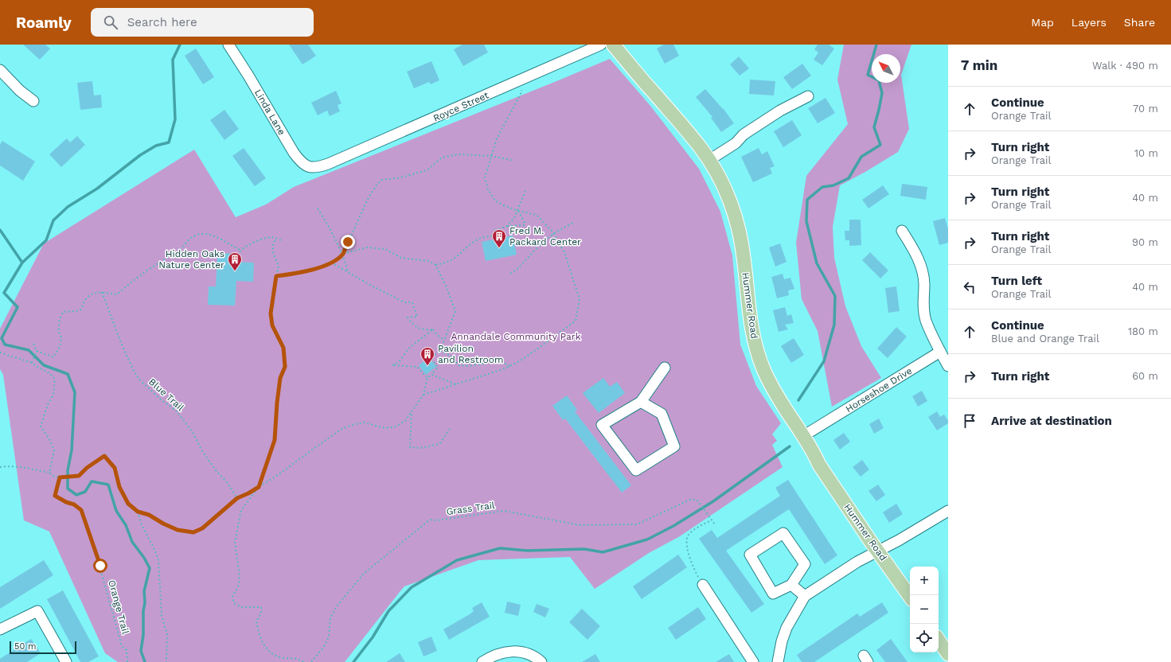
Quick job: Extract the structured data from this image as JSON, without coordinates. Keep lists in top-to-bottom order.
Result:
{
  "streets": {
    "main road": ["Hummer Road"],
    "street": ["Royce Street", "Linda Lane", "Horseshoe Drive"],
    "path": ["Blue Trail", "Grass Trail", "Orange Trail"]
  },
  "crossings": [
    ["Royce Street", "Linda Lane"],
    ["Hummer Road", "Horseshoe Drive"]
  ],
  "parks": ["Annandale Community Park"],
  "places": {
    "building": ["Fred M. Packard Center", "Hidden Oaks Nature Center", "Pavilion and Restroom"]
  },
  "scale_bar": "50 m",
  "north": "top left",
  "page": {
    "header": "Roamly",
    "search": "Search here",
    "nav": ["Map", "Layers", "Share"],
    "heading": ["7 min", "Walk · 490 m"],
    "list": [
      ["Continue", "Orange Trail", "70 m"],
      ["Turn right", "Orange Trail", "10 m"],
      ["Turn right", "Orange Trail", "40 m"],
      ["Turn right", "Orange Trail", "90 m"],
      ["Turn left", "Orange Trail", "40 m"],
      ["Continue", "Blue and Orange Trail", "180 m"],
      ["Turn right", "60 m"],
      "Arrive at destination"
    ],
    "map_buttons": ["+", "−"],
    "scale": "50 m"
  }
}
